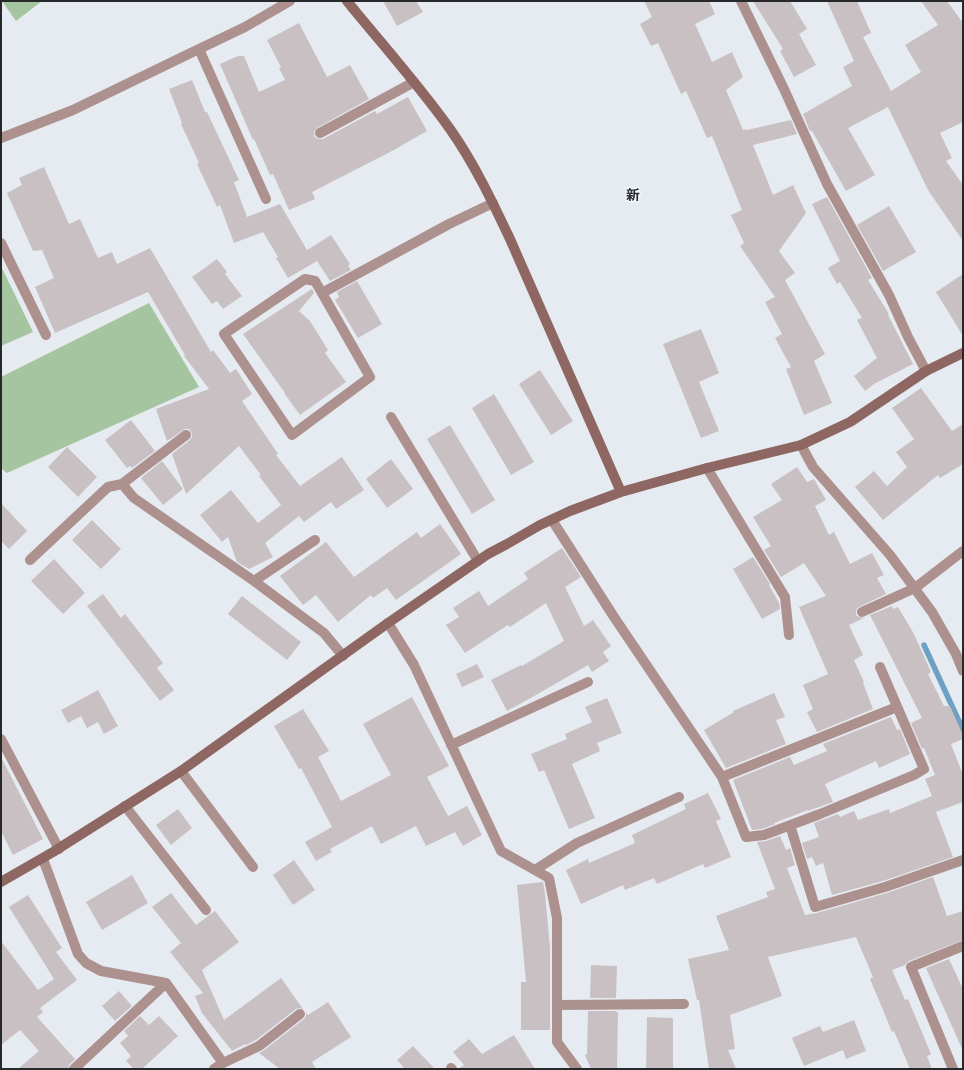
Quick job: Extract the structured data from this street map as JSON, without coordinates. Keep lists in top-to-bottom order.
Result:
{
  "districts": ["新"]
}
